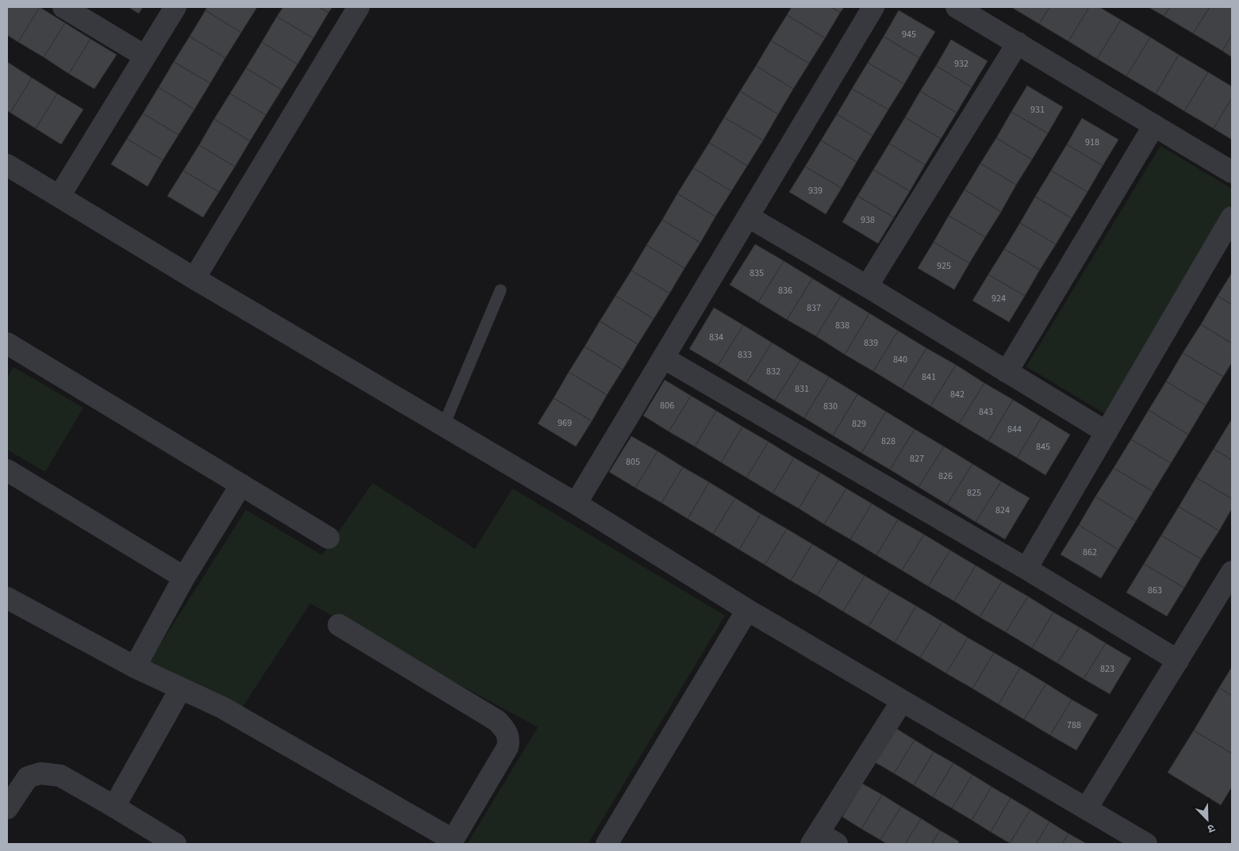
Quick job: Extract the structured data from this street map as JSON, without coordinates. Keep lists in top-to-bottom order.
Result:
{
  "house_numbers": [
    "945",
    "932",
    "931",
    "918",
    "939",
    "938",
    "925",
    "835",
    "836",
    "924",
    "837",
    "838",
    "834",
    "839",
    "833",
    "840",
    "832",
    "841",
    "831",
    "842",
    "806",
    "830",
    "843",
    "969",
    "829",
    "844",
    "828",
    "845",
    "827",
    "805",
    "826",
    "825",
    "824",
    "862",
    "863",
    "823",
    "788"
  ],
  "north": "bottom right"
}
